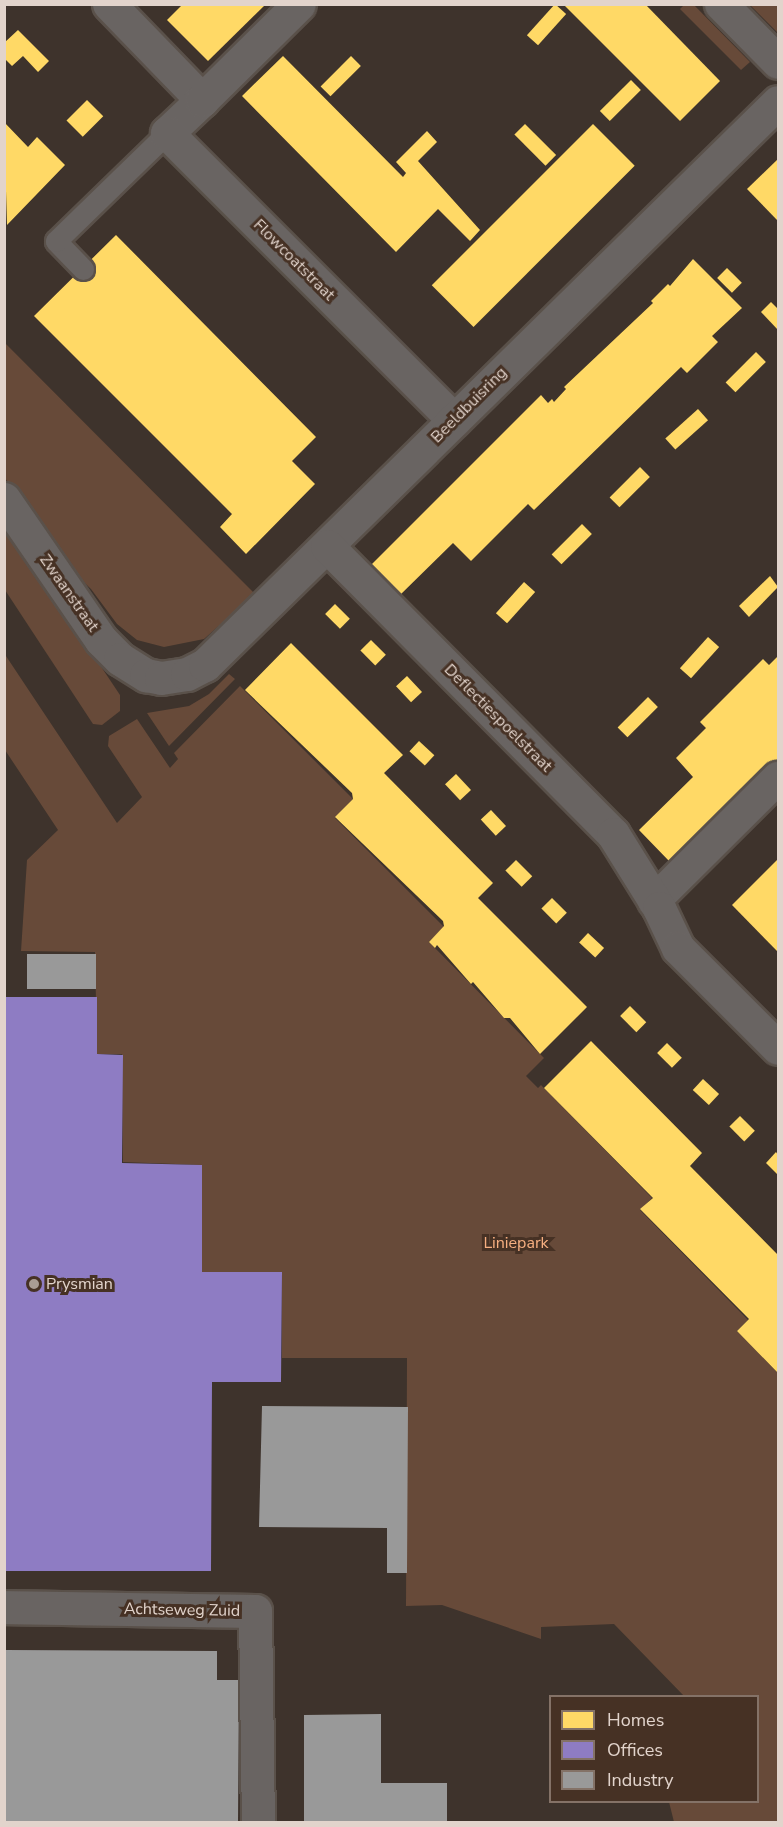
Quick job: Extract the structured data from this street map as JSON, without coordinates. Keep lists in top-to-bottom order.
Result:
{
  "streets": {
    "street": [
      "Flowcoatstraat",
      "Beeldbuisring",
      "Zwaanstraat",
      "Deflectiespoelstraat",
      "Achtseweg Zuid"
    ]
  },
  "crossings": [
    ["Flowcoatstraat", "Beeldbuisring"],
    ["Beeldbuisring", "Zwaanstraat"],
    ["Beeldbuisring", "Deflectiespoelstraat"]
  ],
  "parks": ["Liniepark"],
  "places": ["Prysmian"],
  "legend": ["Homes", "Offices", "Industry"]
}
